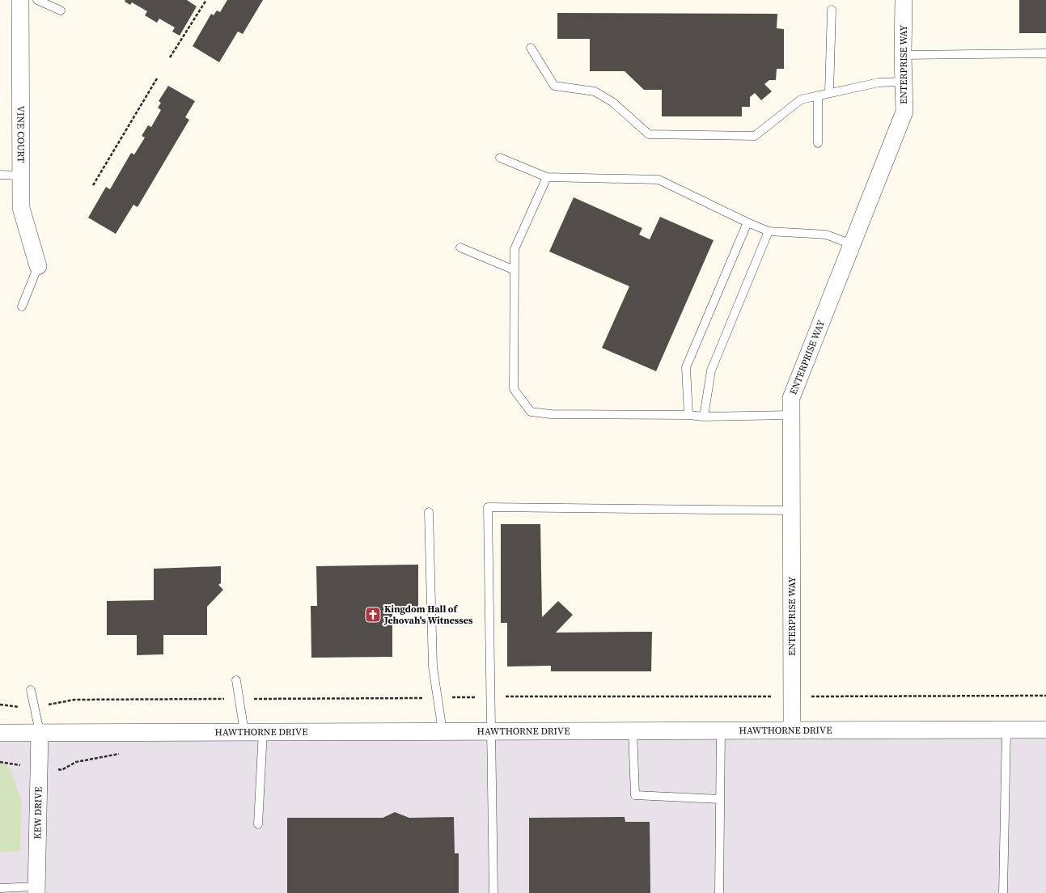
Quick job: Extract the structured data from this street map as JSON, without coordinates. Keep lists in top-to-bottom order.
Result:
{
  "streets": {
    "street": [
      "ENTERPRISE WAY",
      "VINE COURT",
      "HAWTHORNE DRIVE",
      "KEW DRIVE"
    ]
  },
  "crossings": [
    ["ENTERPRISE WAY", "HAWTHORNE DRIVE"],
    ["HAWTHORNE DRIVE", "KEW DRIVE"]
  ],
  "places": {
    "church": ["Kingdom Hall of Jehovah's Witnesses"]
  }
}
